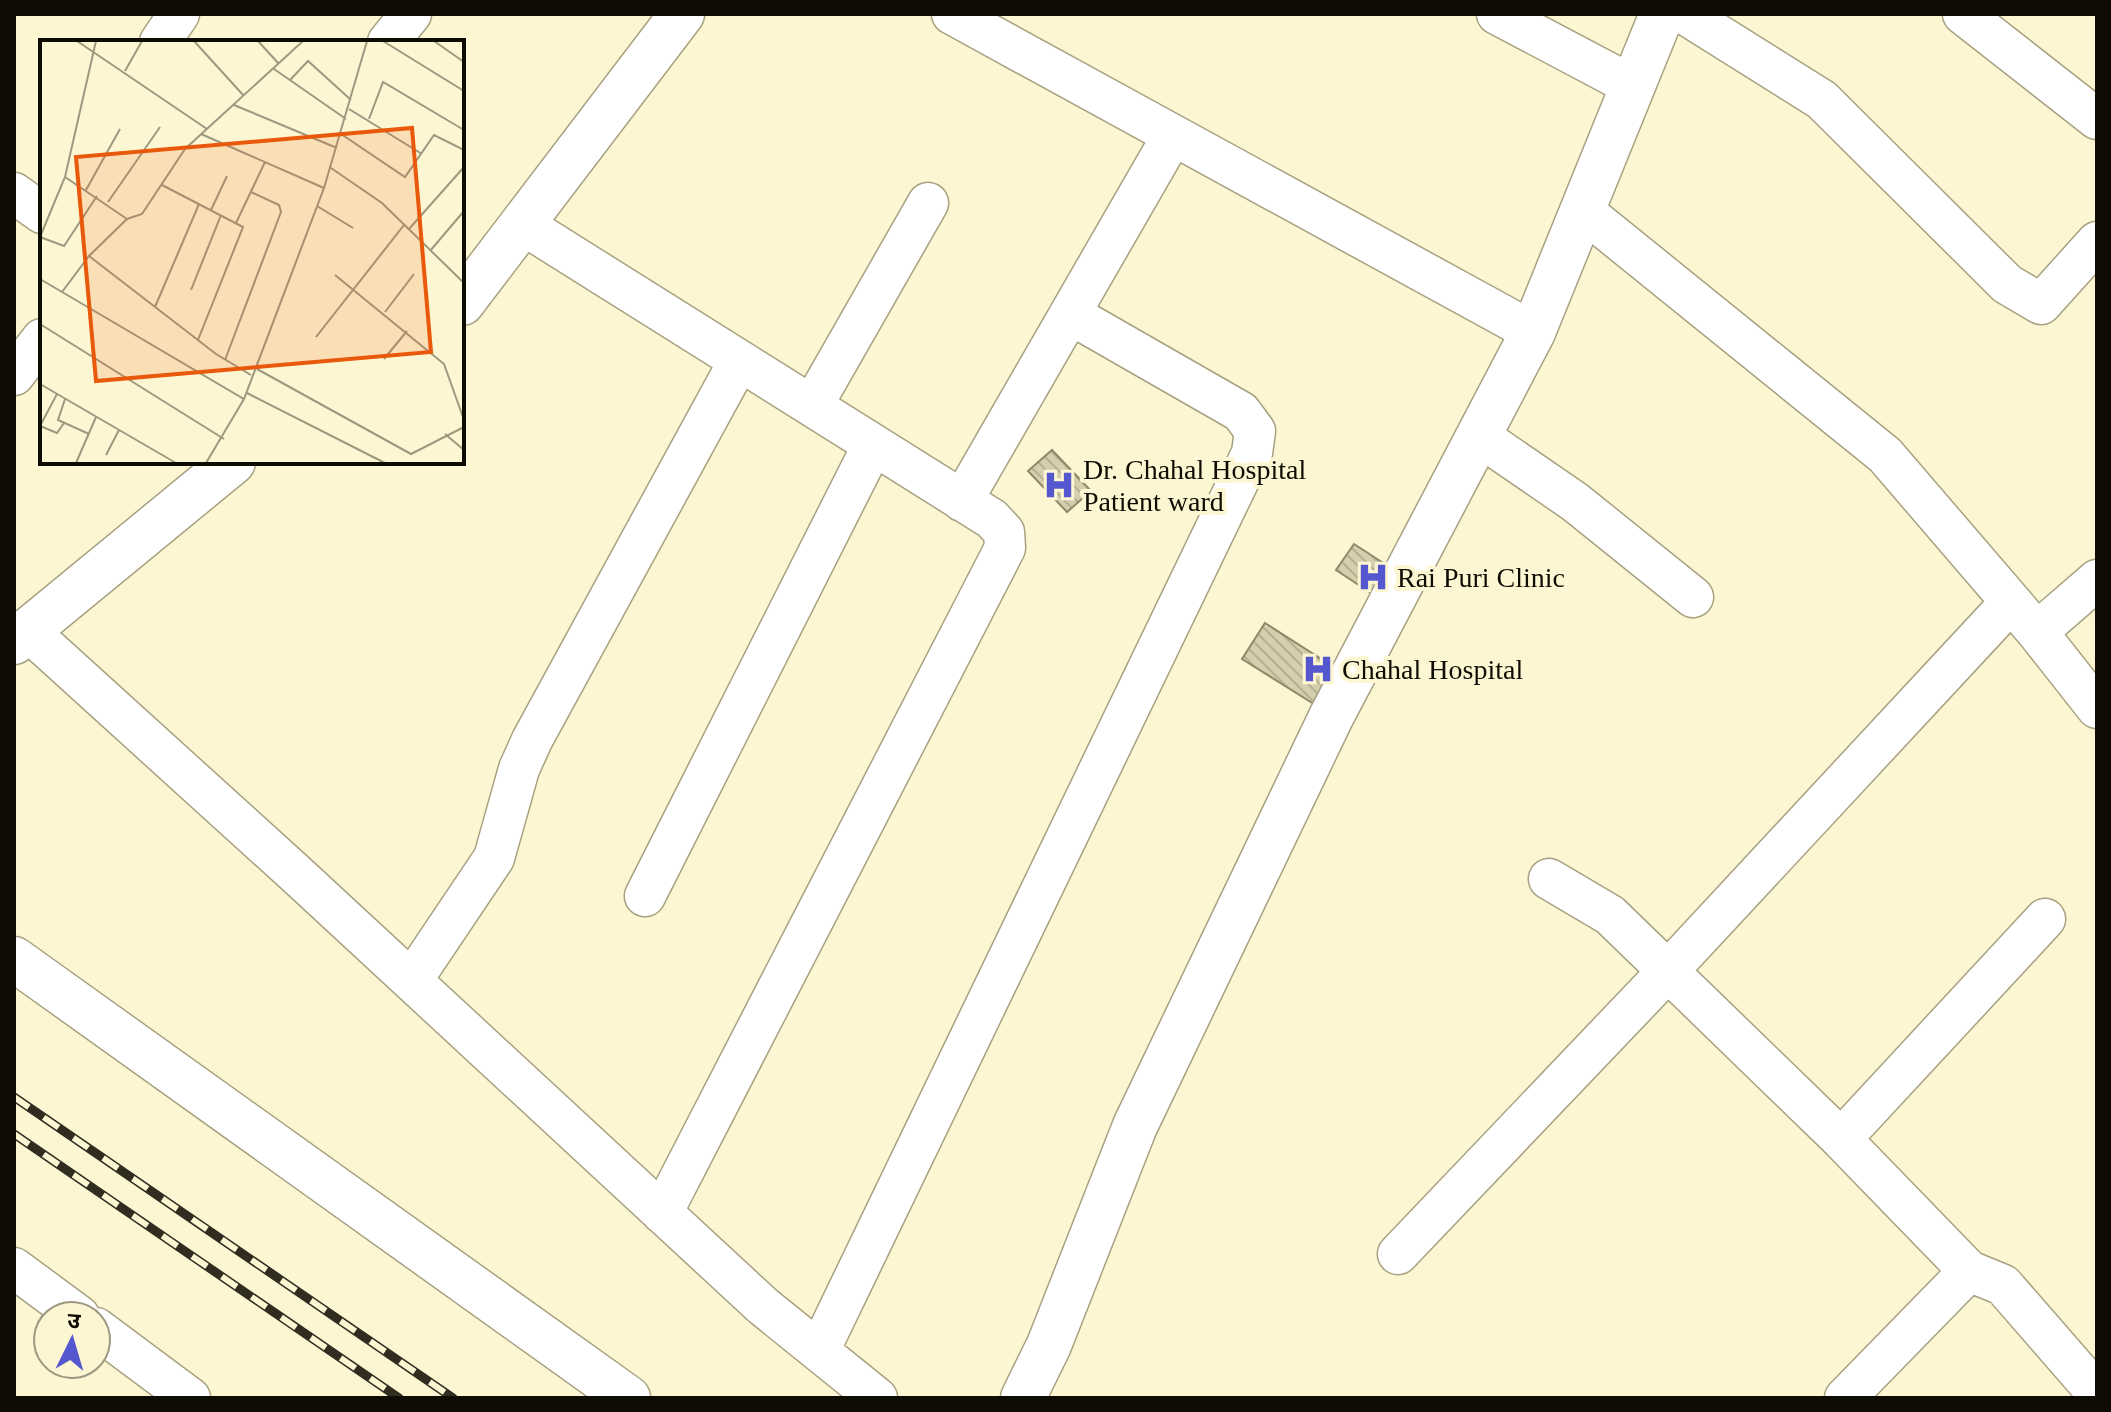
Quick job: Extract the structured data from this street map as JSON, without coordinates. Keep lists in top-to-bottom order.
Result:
{
  "places": {
    "hospital": ["Dr. Chahal Hospital Patient ward", "Rai Puri Clinic", "Chahal Hospital"]
  },
  "north": "top"
}
